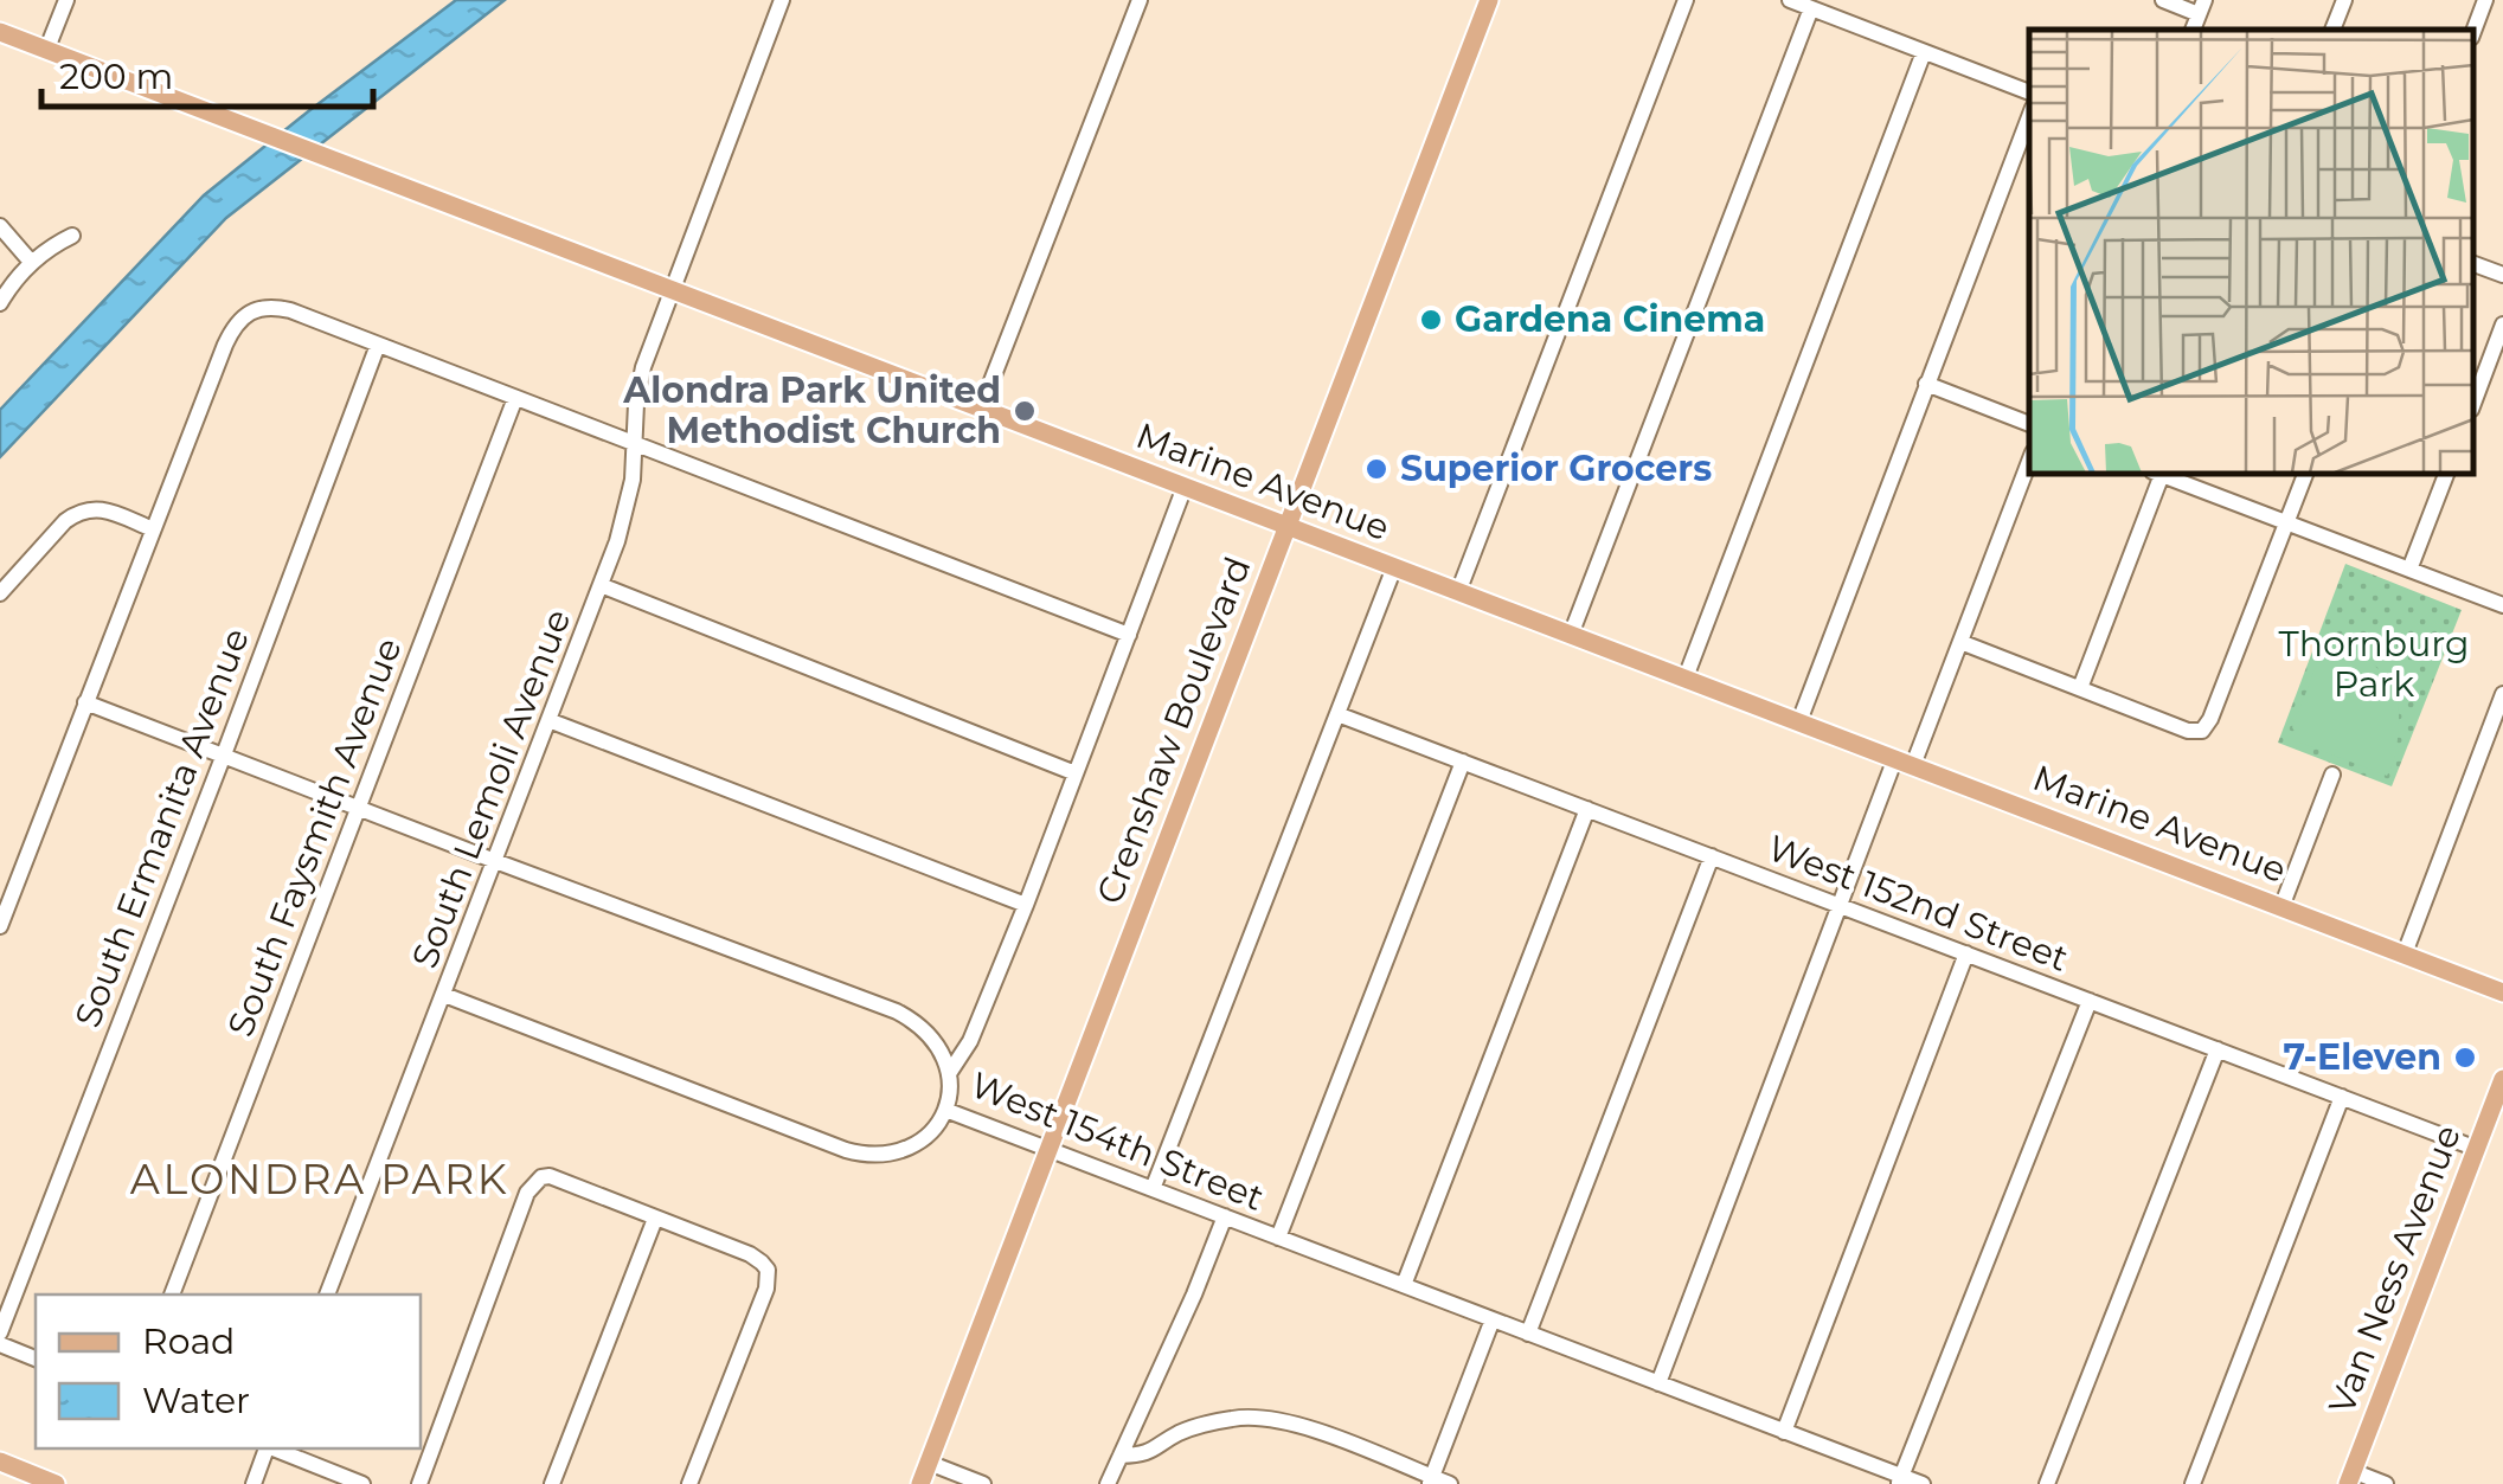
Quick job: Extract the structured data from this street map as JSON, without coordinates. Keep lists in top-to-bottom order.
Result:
{
  "streets": {
    "main road": ["Marine Avenue", "Crenshaw Boulevard", "Van Ness Avenue"],
    "street": [
      "South Lemoli Avenue",
      "South Ermanita Avenue",
      "South Faysmith Avenue",
      "West 152nd Street",
      "West 154th Street"
    ]
  },
  "crossings": [
    ["Marine Avenue", "Crenshaw Boulevard"],
    ["Marine Avenue", "South Lemoli Avenue"],
    ["Crenshaw Boulevard", "West 154th Street"],
    ["South Lemoli Avenue", "West 154th Street"],
    ["South Ermanita Avenue", "West 154th Street"],
    ["South Faysmith Avenue", "West 154th Street"],
    ["West 152nd Street", "Van Ness Avenue"]
  ],
  "districts": ["ALONDRA PARK"],
  "parks": ["Thornburg Park"],
  "places": [
    "Gardena Cinema",
    "Alondra Park United Methodist Church",
    "Superior Grocers",
    "7-Eleven"
  ],
  "legend": ["Road", "Water"],
  "scale_bar": "200 m"
}
